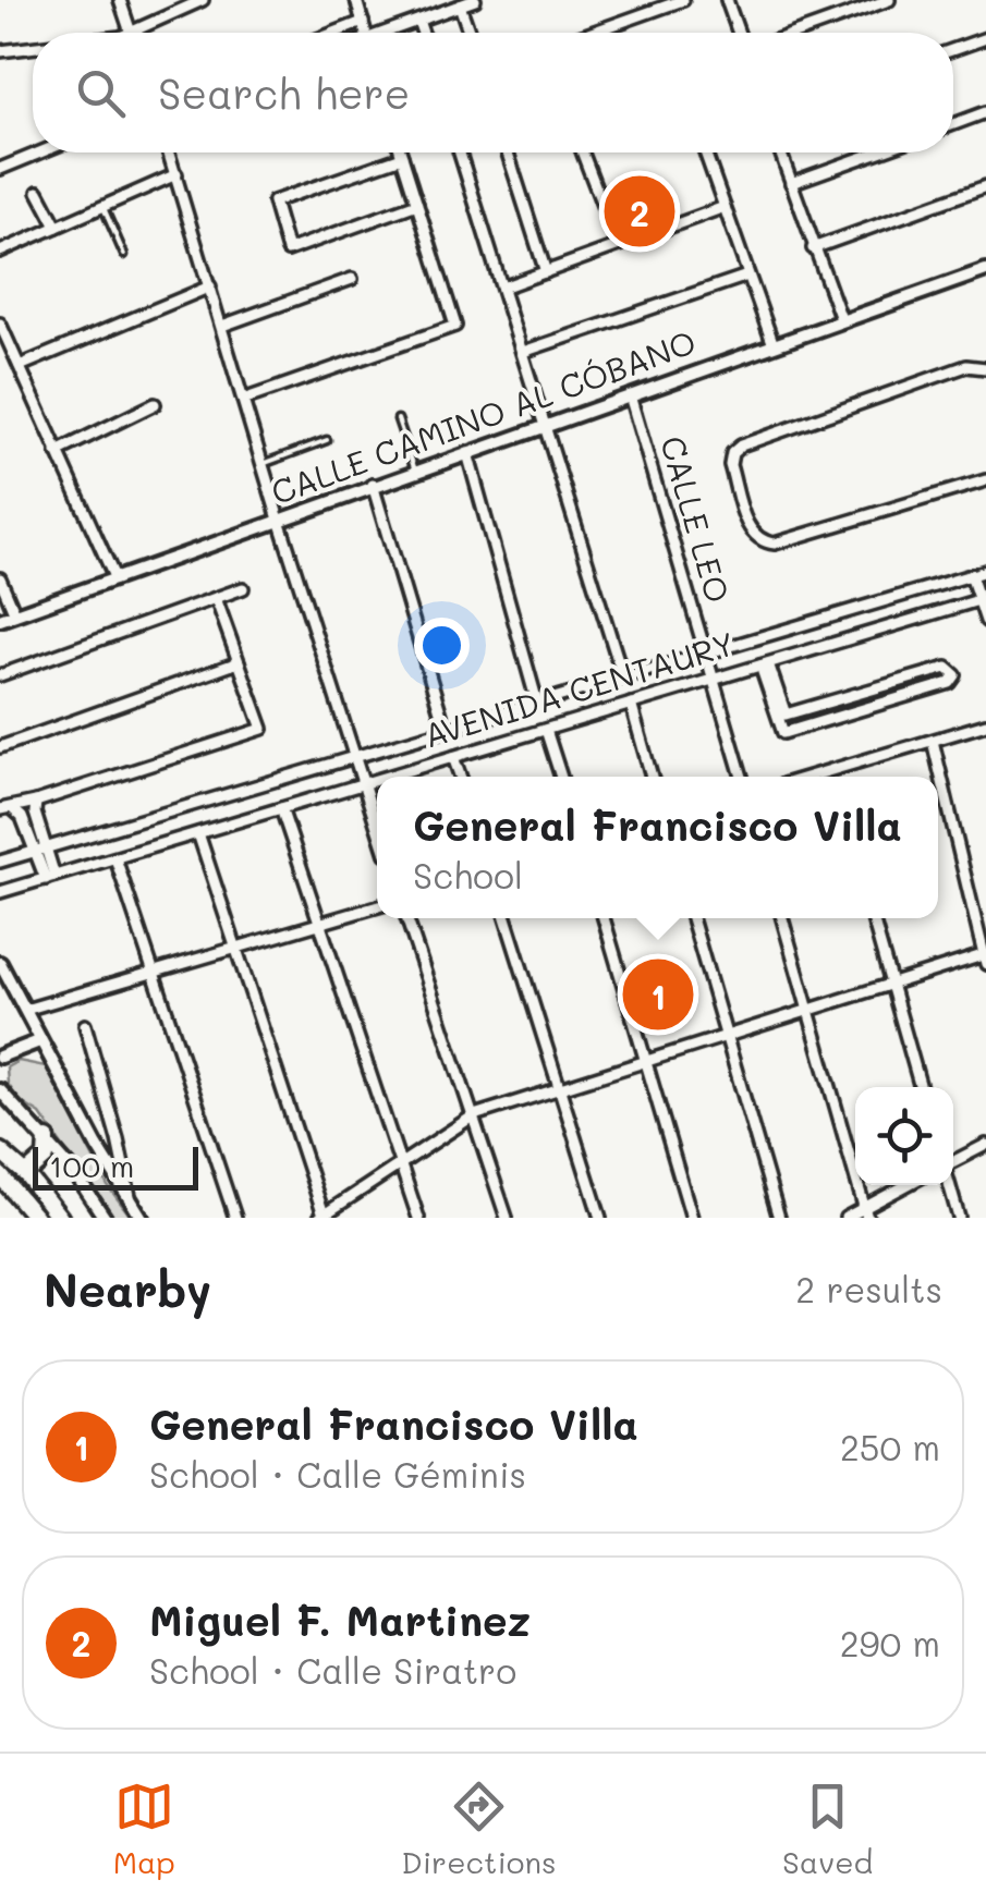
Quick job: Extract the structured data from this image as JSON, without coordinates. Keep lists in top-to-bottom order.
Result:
{
  "streets": {
    "street": ["CALLE CAMINO AL CÓBANO", "CALLE LEO", "AVENIDA CENTAURY"]
  },
  "crossings": [
    ["CALLE CAMINO AL CÓBANO", "CALLE LEO"],
    ["CALLE LEO", "AVENIDA CENTAURY"]
  ],
  "scale_bar": "100 m",
  "page": {
    "search": "Search here",
    "pins": ["2", "1"],
    "popup": ["General Francisco Villa", "School"],
    "scale": "100 m",
    "heading": ["Nearby", "2 results"],
    "list": [
      {
        "mark": "1",
        "name": "General Francisco Villa",
        "note": "School · Calle Géminis",
        "value": "250 m"
      },
      {
        "mark": "2",
        "name": "Miguel F. Martinez",
        "note": "School · Calle Siratro",
        "value": "290 m"
      }
    ],
    "nav": ["Map", "Directions", "Saved"]
  }
}
